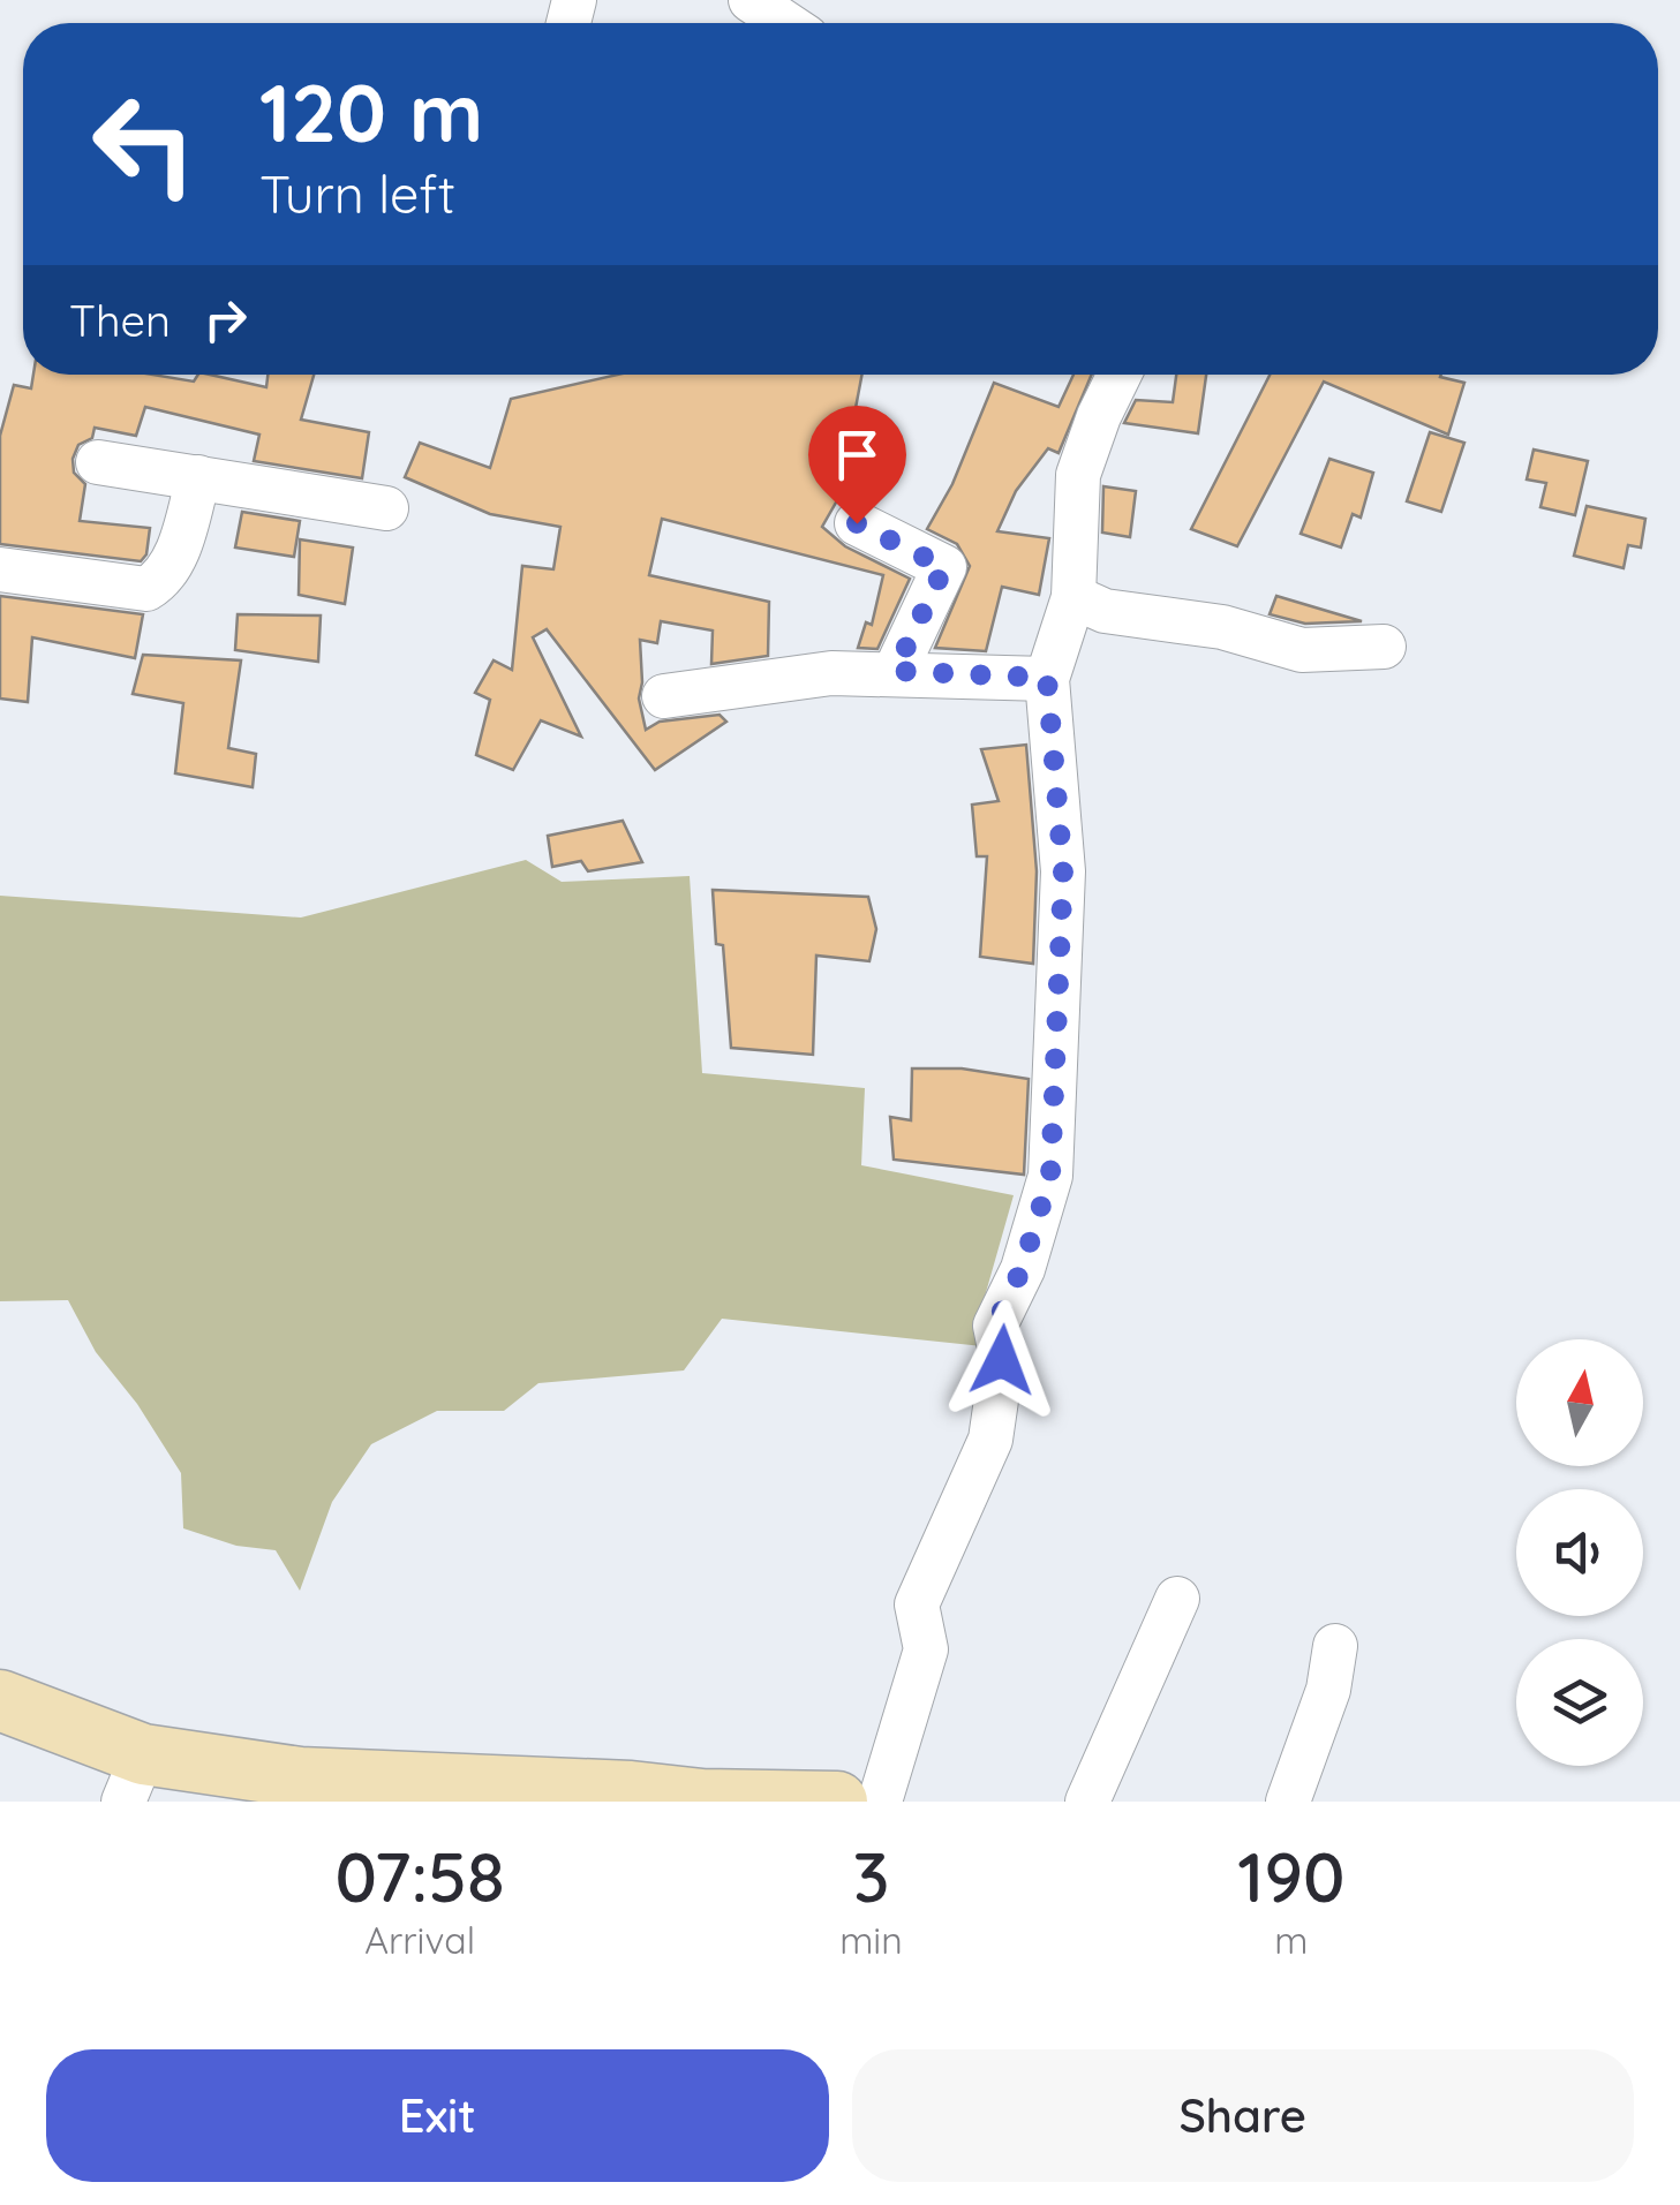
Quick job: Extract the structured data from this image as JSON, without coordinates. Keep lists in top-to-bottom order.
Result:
{
  "north": "top",
  "page": {
    "turn": ["120 m", "Turn left"],
    "then": "Then",
    "eta": [
      "07:58",
      "Arrival",
      "3",
      "min",
      "190",
      "m"
    ],
    "buttons": ["Exit", "Share"]
  }
}
